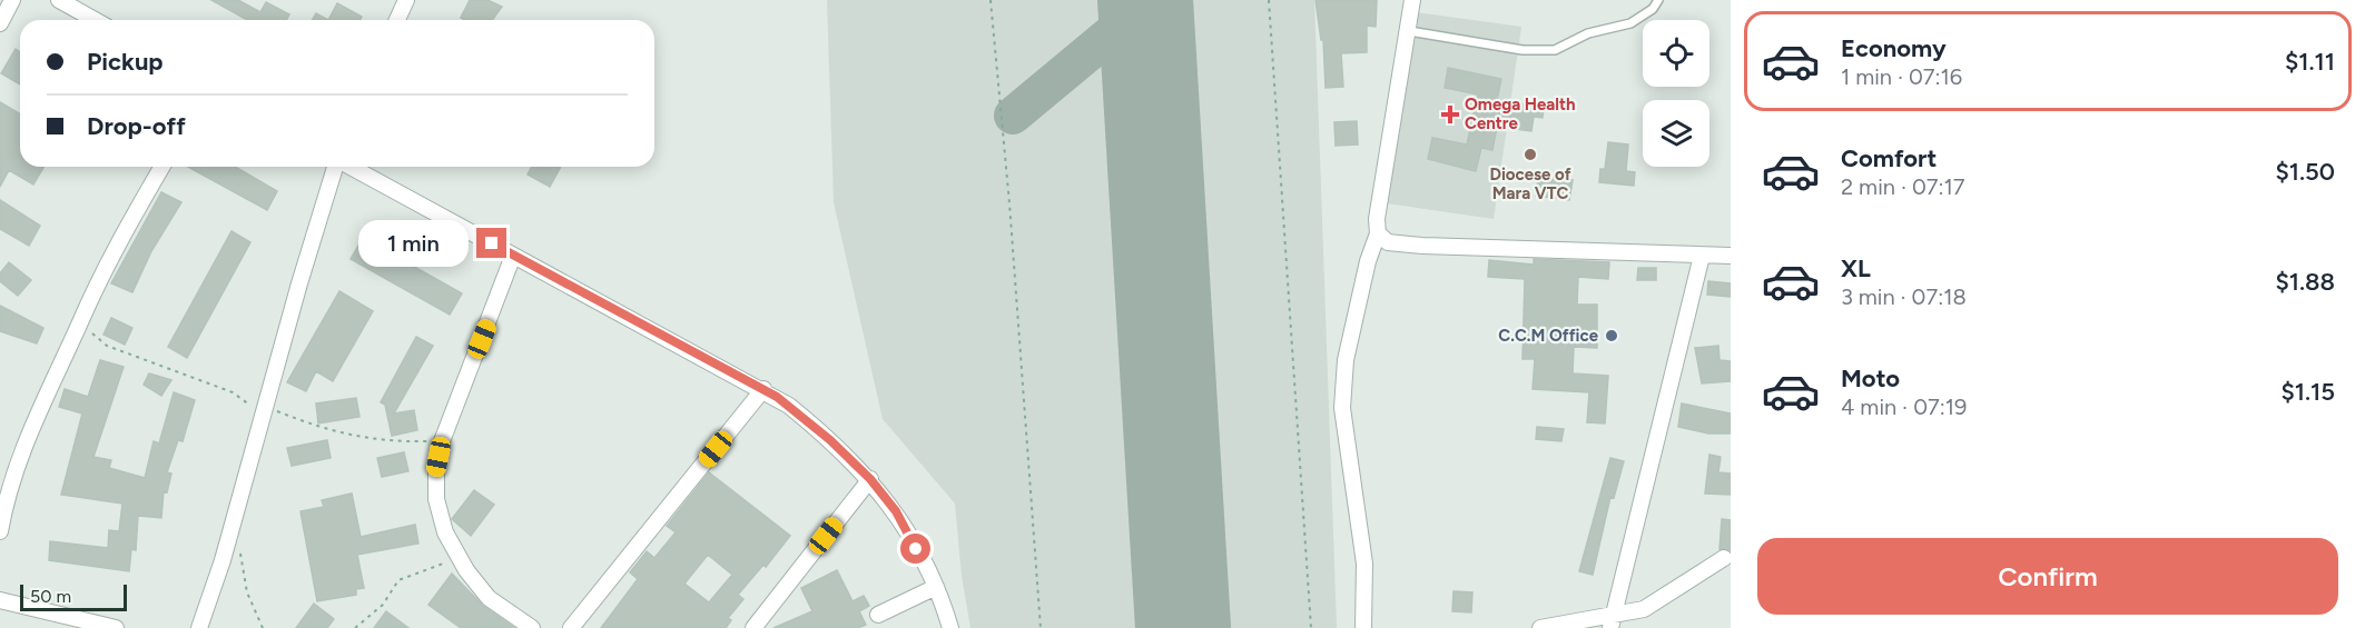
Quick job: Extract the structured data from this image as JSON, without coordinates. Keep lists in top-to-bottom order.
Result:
{
  "places": {
    "health": ["Omega Health Centre"],
    "other": ["Diocese of Mara VTC", "C.C.M Office"]
  },
  "scale_bar": "50 m",
  "page": {
    "list": [
      {
        "name": "Economy",
        "note": "1 min · 07:16",
        "value": "$1.11"
      },
      {
        "name": "Comfort",
        "note": "2 min · 07:17",
        "value": "$1.50"
      },
      {
        "name": "XL",
        "note": "3 min · 07:18",
        "value": "$1.88"
      },
      {
        "name": "Moto",
        "note": "4 min · 07:19",
        "value": "$1.15"
      }
    ],
    "banner": ["Pickup", "Drop-off"],
    "bubble": "1 min",
    "buttons": "Confirm",
    "scale": "50 m"
  }
}
